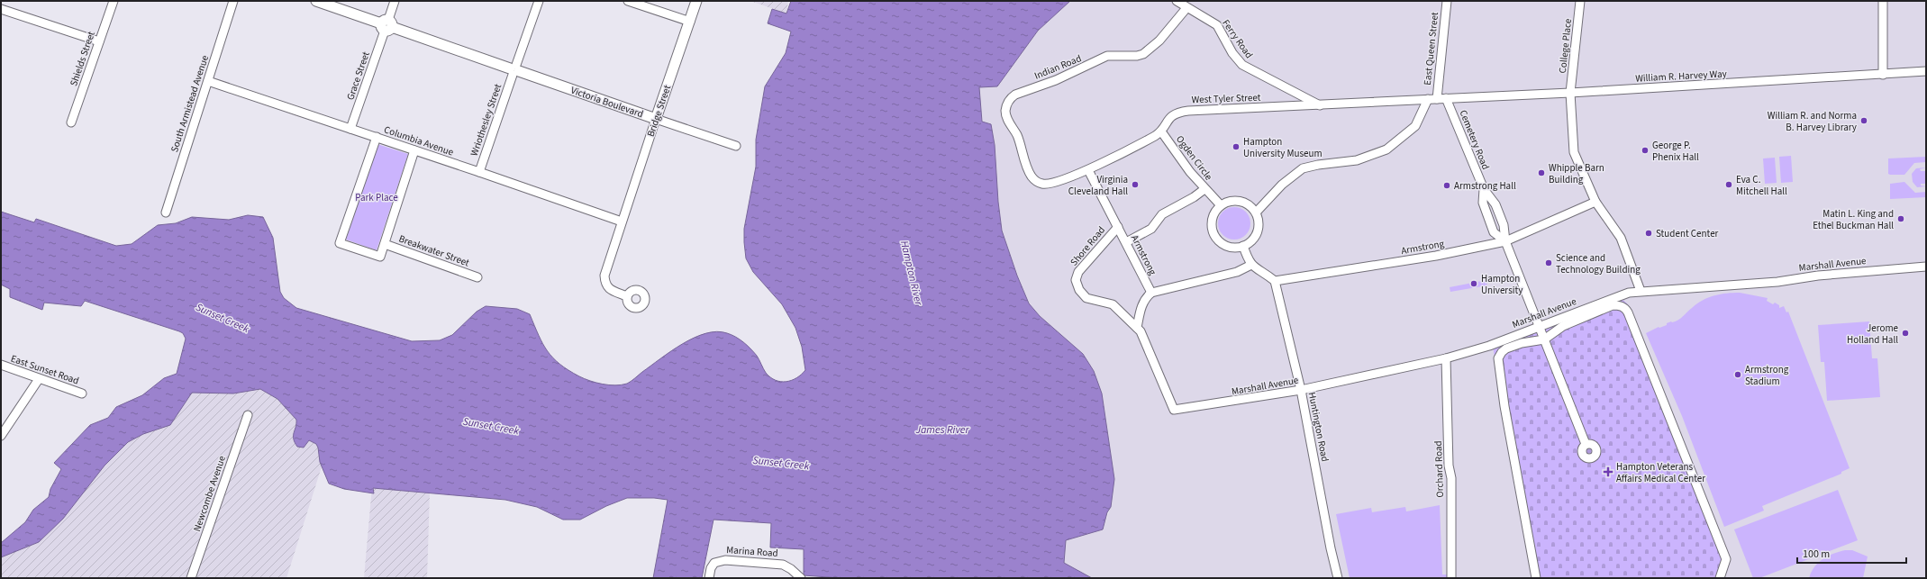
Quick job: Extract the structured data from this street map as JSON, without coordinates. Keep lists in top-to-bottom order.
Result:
{
  "streets": {
    "street": [
      "Ferry Road",
      "College Place",
      "East Queen Street",
      "Shields Street",
      "Indian Road",
      "Grace Street",
      "William R. Harvey Way",
      "West Tyler Street",
      "Victoria Boulevard",
      "South Armistead Avenue",
      "Bridge Street",
      "Wriothesley Street",
      "Cemetery Road",
      "Columbia Avenue",
      "Ogden Circle",
      "Shore Road",
      "Armstrong",
      "Breakwater Street",
      "Marshall Avenue",
      "East Sunset Road",
      "Huntington Road",
      "Orchard Road",
      "Newcombe Avenue",
      "Marina Road"
    ]
  },
  "crossings": [
    ["Ferry Road", "Indian Road"],
    ["Ferry Road", "West Tyler Street"],
    ["College Place", "William R. Harvey Way"],
    ["College Place", "Armstrong"],
    ["College Place", "Marshall Avenue"],
    ["East Queen Street", "William R. Harvey Way"],
    ["East Queen Street", "West Tyler Street"],
    ["Indian Road", "Shore Road"],
    ["Grace Street", "Victoria Boulevard"],
    ["Grace Street", "Columbia Avenue"],
    ["William R. Harvey Way", "West Tyler Street"],
    ["William R. Harvey Way", "Cemetery Road"],
    ["West Tyler Street", "Ogden Circle"],
    ["Victoria Boulevard", "Bridge Street"],
    ["Victoria Boulevard", "Wriothesley Street"],
    ["South Armistead Avenue", "Columbia Avenue"],
    ["Bridge Street", "Columbia Avenue"],
    ["Wriothesley Street", "Columbia Avenue"],
    ["Cemetery Road", "Armstrong"],
    ["Cemetery Road", "Marshall Avenue"],
    ["Ogden Circle", "Armstrong"],
    ["Shore Road", "Armstrong"],
    ["Shore Road", "Marshall Avenue"],
    ["Armstrong", "Huntington Road"],
    ["Marshall Avenue", "Huntington Road"],
    ["Marshall Avenue", "Orchard Road"]
  ],
  "water": ["Hampton River", "Sunset Creek", "James River"],
  "parks": ["Park Place"],
  "places": {
    "other": [
      "William R. and Norma B. Harvey Library",
      "Hampton University Museum",
      "George P. Phenix Hall",
      "Whipple Barn Building",
      "Virginia Cleveland Hall",
      "Eva C. Mitchell Hall",
      "Armstrong Hall",
      "Matin L. King and Ethel Buckman Hall",
      "Student Center",
      "Science and Technology Building",
      "Hampton University",
      "Jerome Holland Hall",
      "Armstrong Stadium"
    ],
    "health": ["Hampton Veterans Affairs Medical Center"]
  },
  "scale_bar": "100 m"
}
